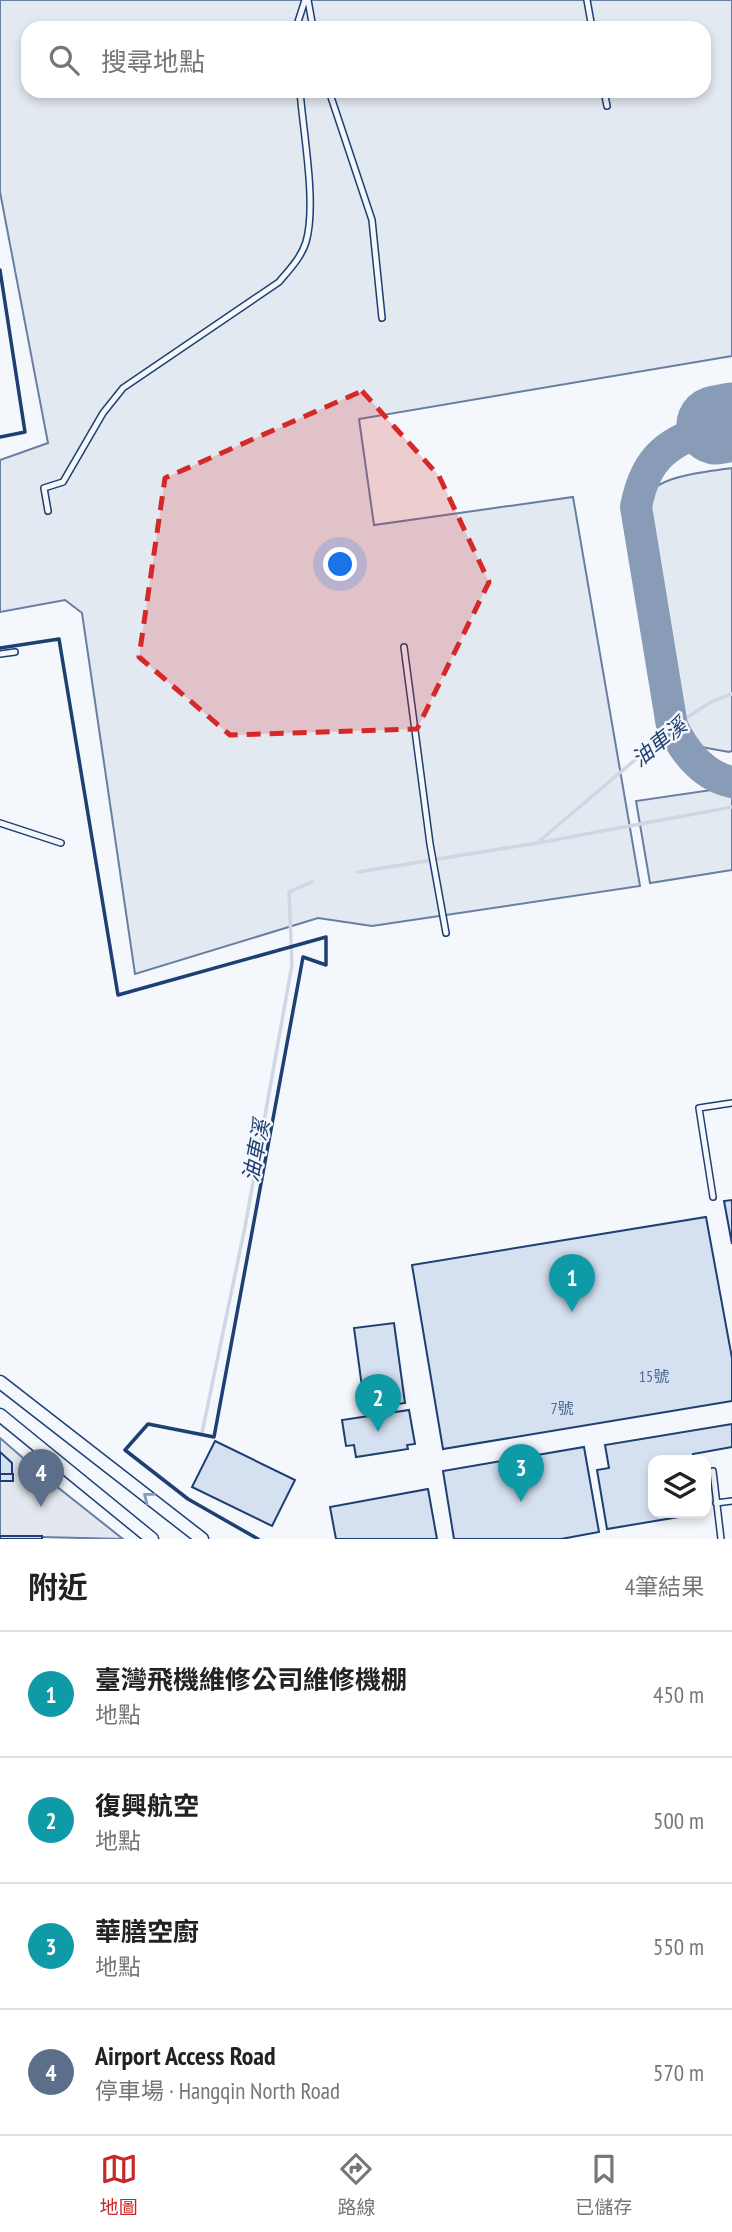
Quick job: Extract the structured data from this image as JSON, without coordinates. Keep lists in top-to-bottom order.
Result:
{
  "water": ["油車溪"],
  "house_numbers": ["15號", "7號"],
  "page": {
    "search": "搜尋地點",
    "pins": [
      "1",
      "2",
      "3",
      "4"
    ],
    "heading": ["附近", "4筆結果"],
    "list": [
      {
        "mark": "1",
        "name": "臺灣飛機維修公司維修機棚",
        "note": "地點",
        "value": "450 m"
      },
      {
        "mark": "2",
        "name": "復興航空",
        "note": "地點",
        "value": "500 m"
      },
      {
        "mark": "3",
        "name": "華膳空廚",
        "note": "地點",
        "value": "550 m"
      },
      {
        "mark": "4",
        "name": "Airport Access Road",
        "note": "停車場 · Hangqin North Road",
        "value": "570 m"
      }
    ],
    "nav": ["地圖", "路線", "已儲存"]
  }
}
